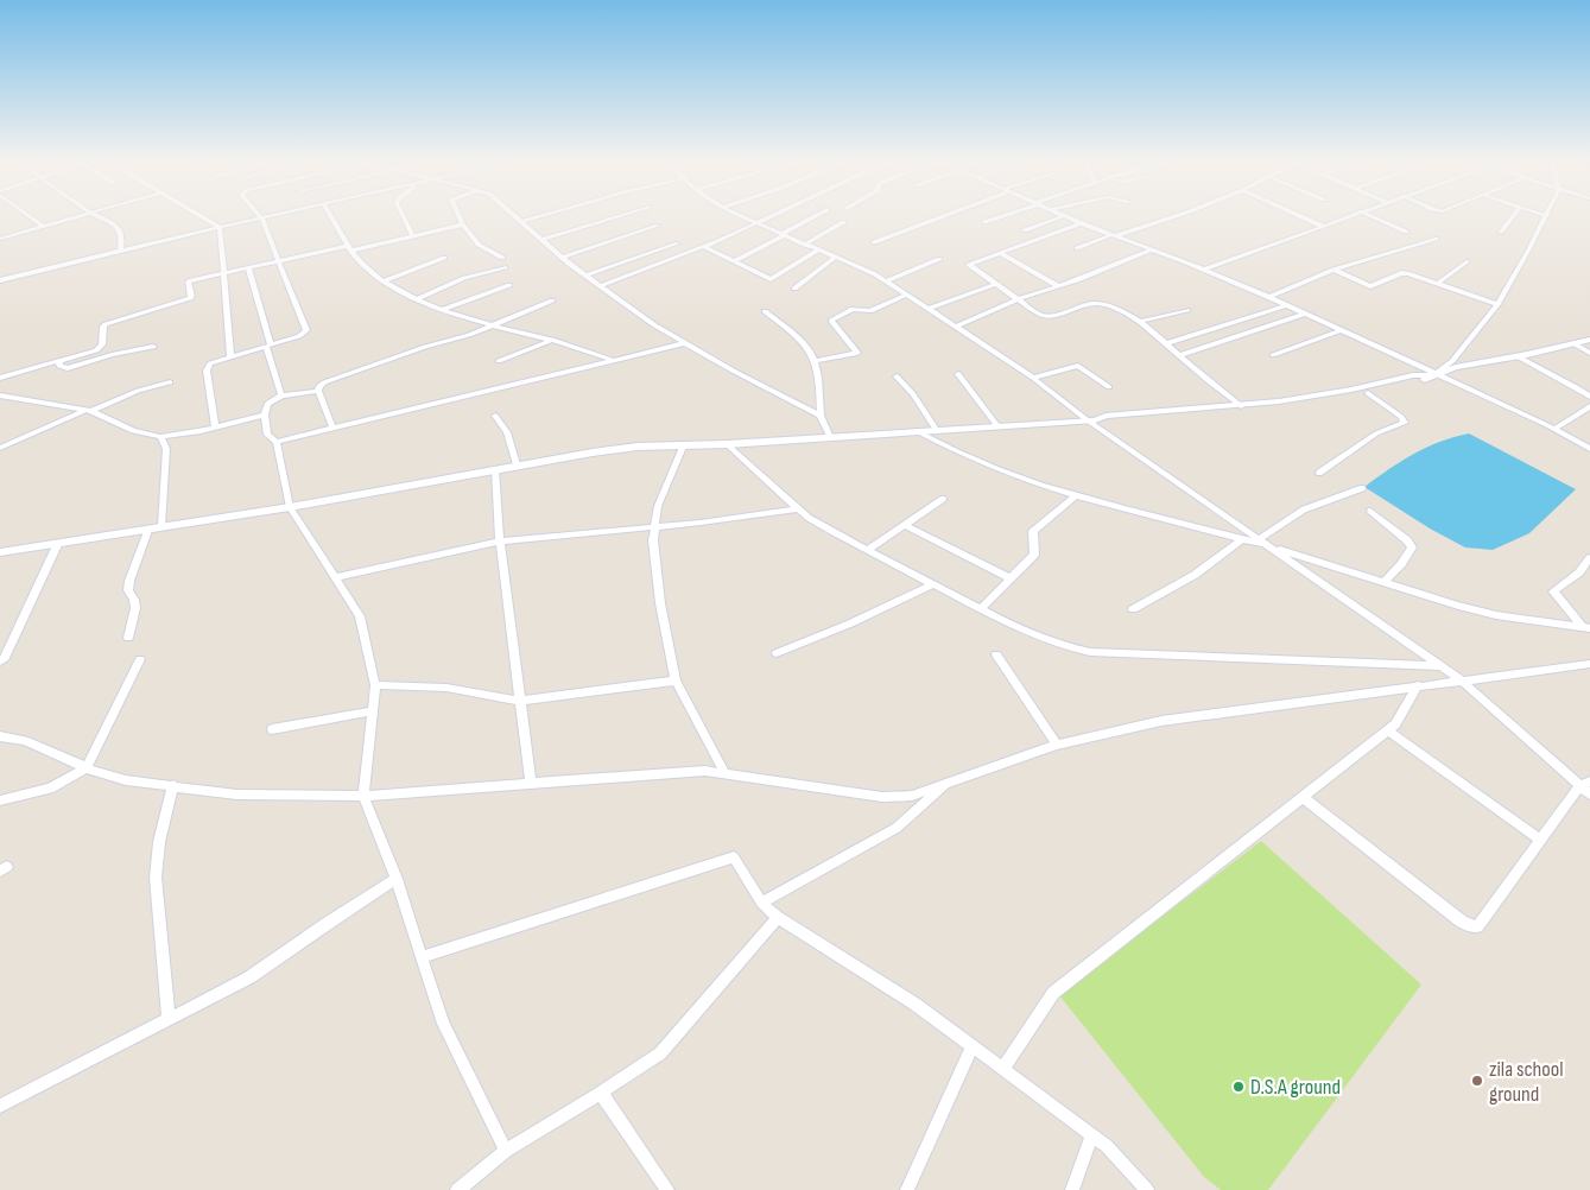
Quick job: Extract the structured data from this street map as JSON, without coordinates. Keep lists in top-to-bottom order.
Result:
{
  "places": ["zila school ground", "D.S.A ground"]
}
